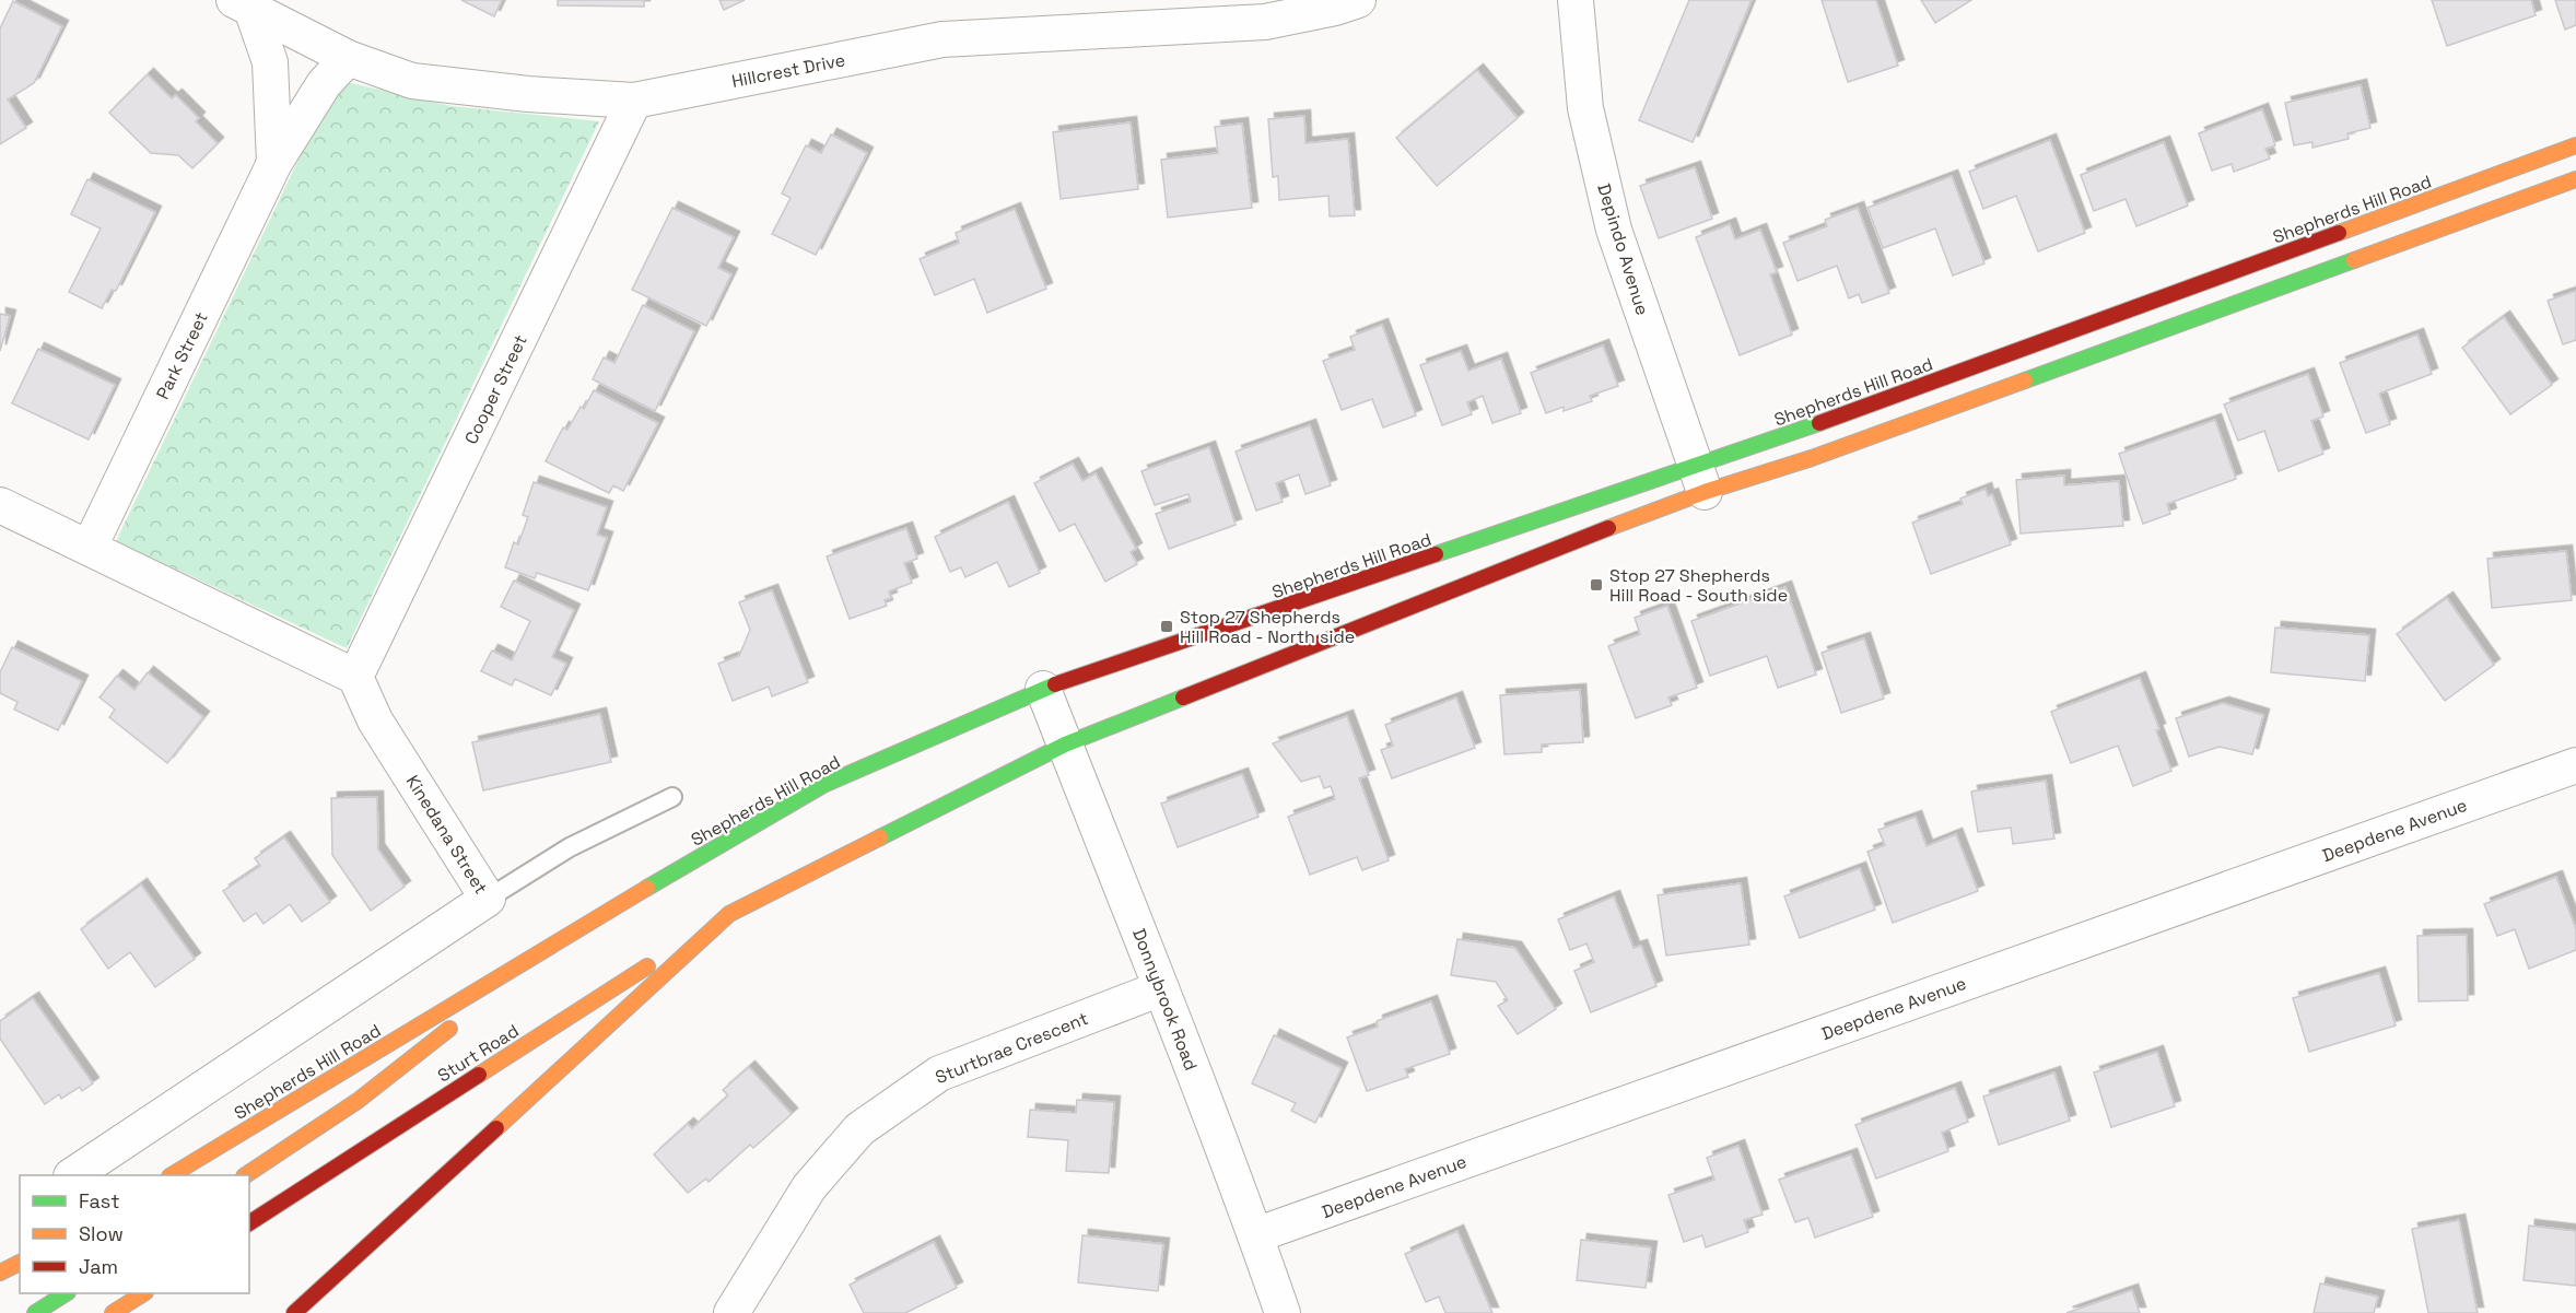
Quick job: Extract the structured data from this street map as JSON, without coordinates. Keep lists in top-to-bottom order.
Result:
{
  "streets": {
    "main road": ["Shepherds Hill Road", "Sturt Road"],
    "street": [
      "Hillcrest Drive",
      "Depindo Avenue",
      "Park Street",
      "Cooper Street",
      "Deepdene Avenue",
      "Kinedana Street",
      "Donnybrook Road",
      "Sturtbrae Crescent"
    ]
  },
  "crossings": [
    ["Hillcrest Drive", "Park Street"],
    ["Hillcrest Drive", "Cooper Street"],
    ["Shepherds Hill Road", "Depindo Avenue"],
    ["Shepherds Hill Road", "Donnybrook Road"],
    ["Shepherds Hill Road", "Sturt Road"],
    ["Cooper Street", "Kinedana Street"],
    ["Deepdene Avenue", "Donnybrook Road"],
    ["Donnybrook Road", "Sturtbrae Crescent"]
  ],
  "places": {
    "transit": ["Stop 27 Shepherds Hill Road - South side", "Stop 27 Shepherds Hill Road - North side"]
  },
  "legend": ["Fast", "Slow", "Jam"]
}
